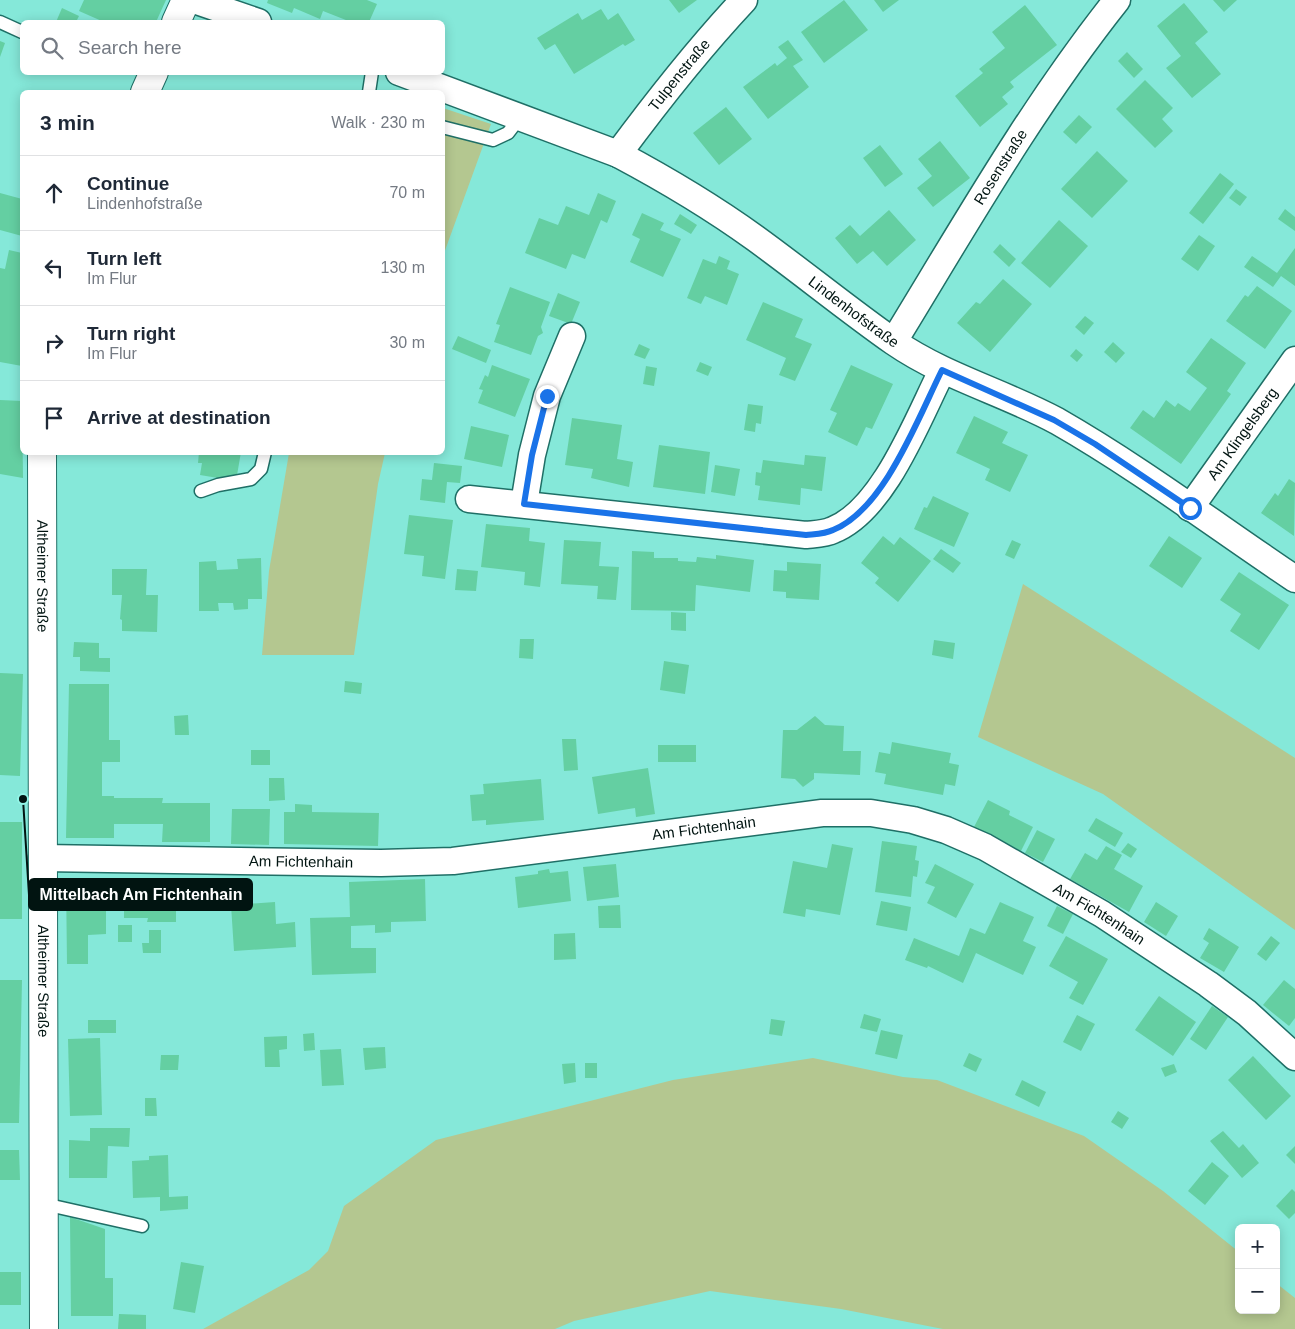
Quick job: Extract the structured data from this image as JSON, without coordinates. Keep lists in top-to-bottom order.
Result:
{
  "streets": {
    "main road": ["Altheimer Straße"],
    "street": [
      "Tulpenstraße",
      "Rosenstraße",
      "Lindenhofstraße",
      "Am Klingelsberg",
      "Am Fichtenhain"
    ]
  },
  "crossings": [
    ["Tulpenstraße", "Lindenhofstraße"],
    ["Rosenstraße", "Lindenhofstraße"],
    ["Lindenhofstraße", "Am Klingelsberg"],
    ["Altheimer Straße", "Am Fichtenhain"]
  ],
  "places": ["Mittelbach Am Fichtenhain"],
  "page": {
    "search": "Search here",
    "heading": ["3 min", "Walk · 230 m"],
    "list": [
      ["Continue", "Lindenhofstraße", "70 m"],
      ["Turn left", "Im Flur", "130 m"],
      ["Turn right", "Im Flur", "30 m"],
      "Arrive at destination"
    ],
    "map_buttons": ["+", "−"]
  }
}
